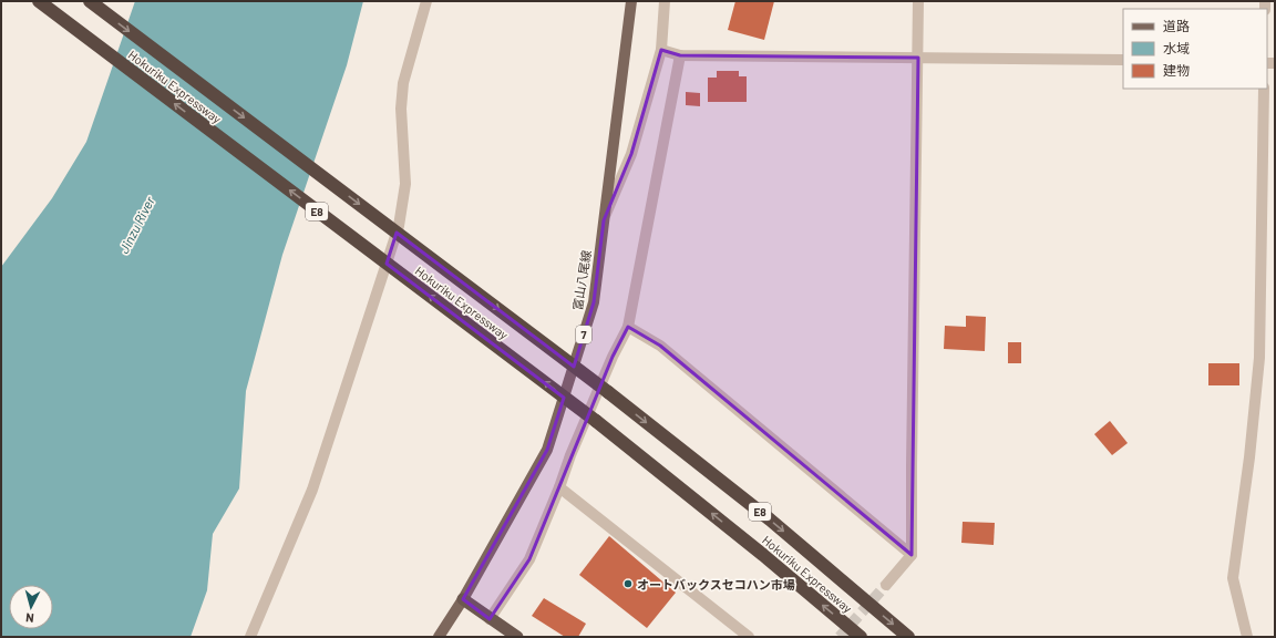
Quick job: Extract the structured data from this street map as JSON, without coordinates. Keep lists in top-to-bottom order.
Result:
{
  "streets": {
    "highway": ["Hokuriku Expressway", "E8"],
    "main road": ["富山八尾線", "7"]
  },
  "water": ["Jinzu River"],
  "places": ["オートバックスセコハン市場"],
  "legend": ["道路", "水域", "建物"],
  "north": "bottom"
}
